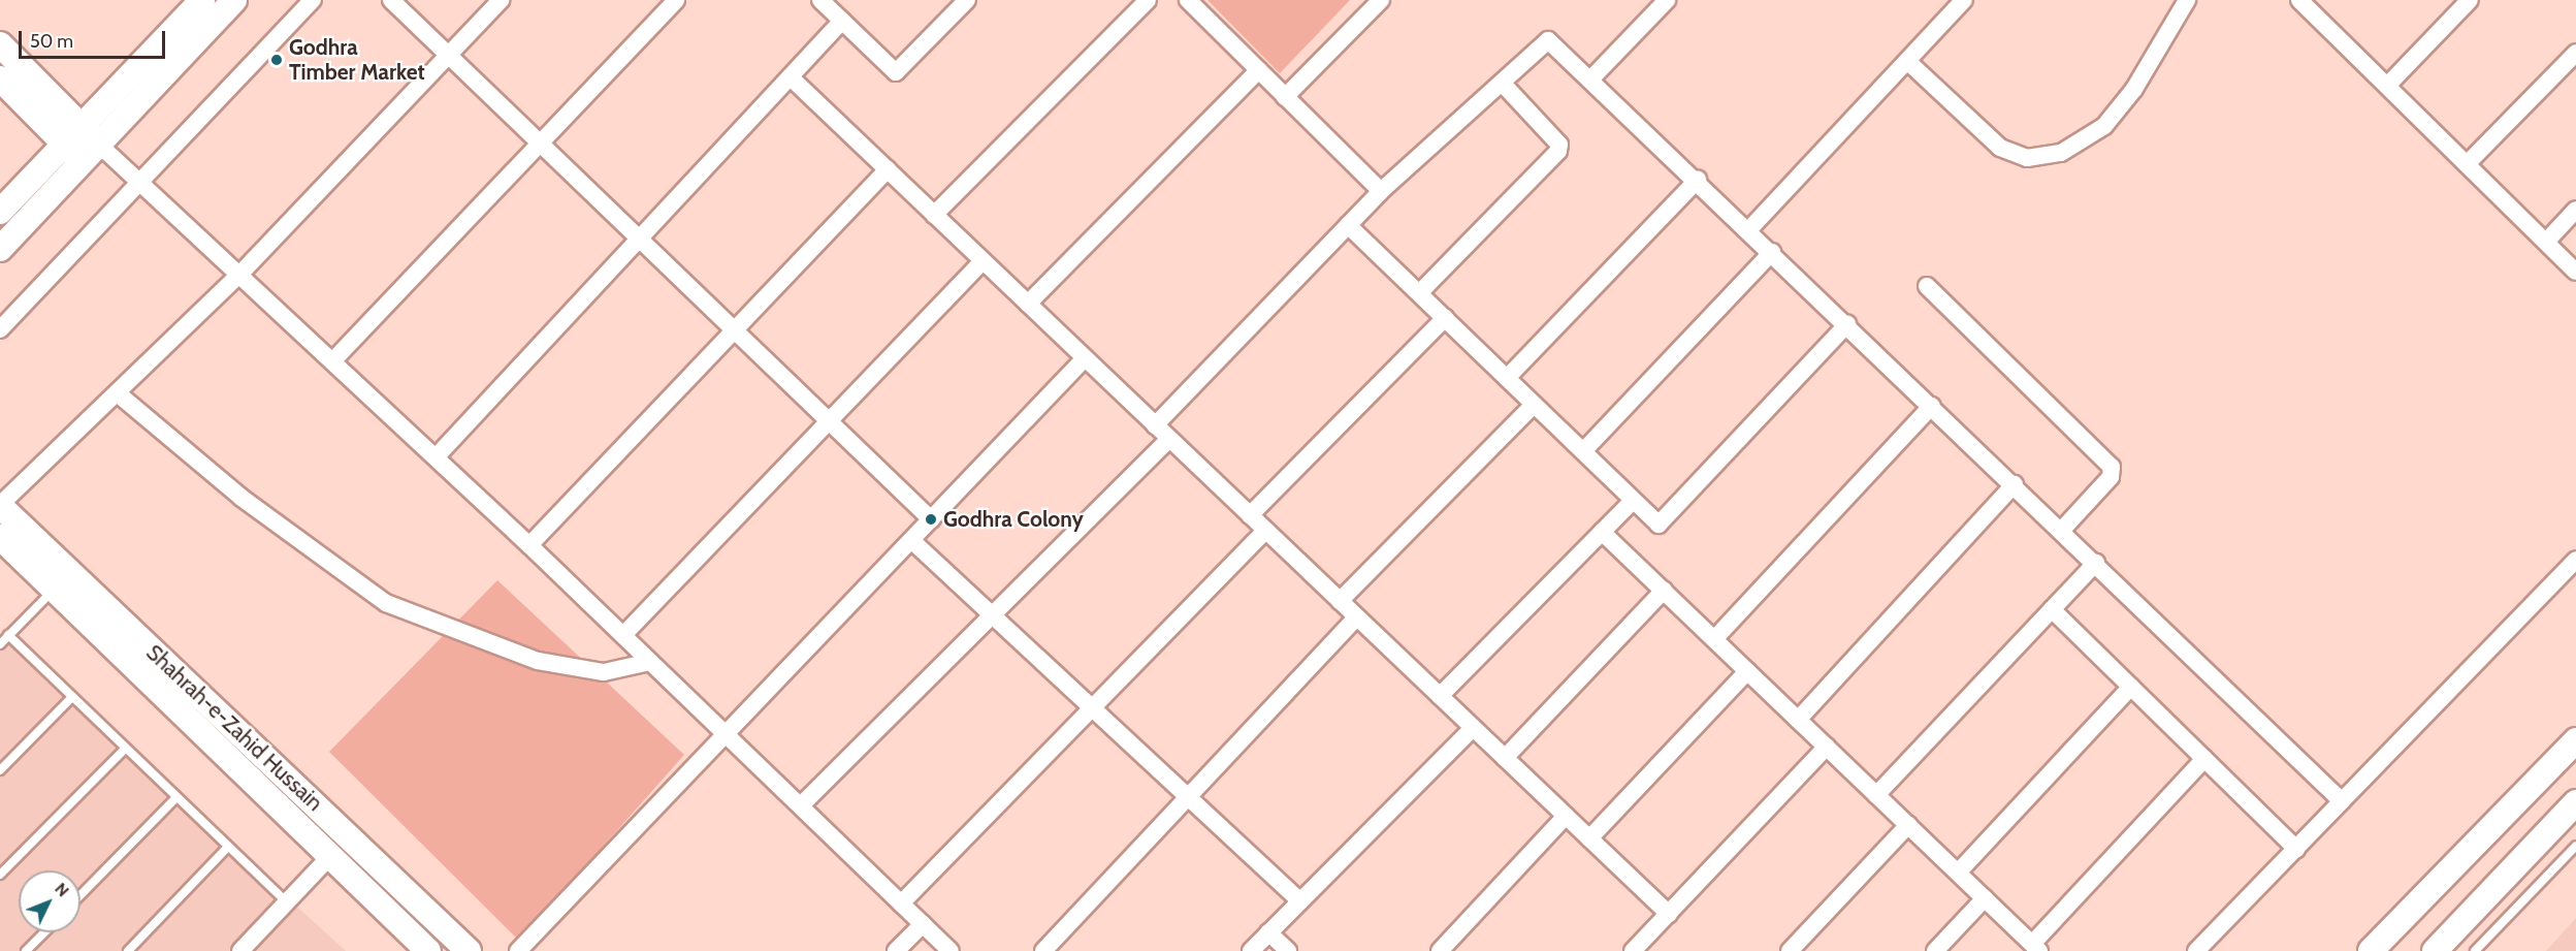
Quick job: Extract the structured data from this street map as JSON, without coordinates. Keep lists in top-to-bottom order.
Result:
{
  "streets": {
    "main road": ["Shahrah-e-Zahid Hussain"]
  },
  "places": ["Godhra Timber Market", "Godhra Colony"],
  "scale_bar": "50 m",
  "north": "top right"
}
